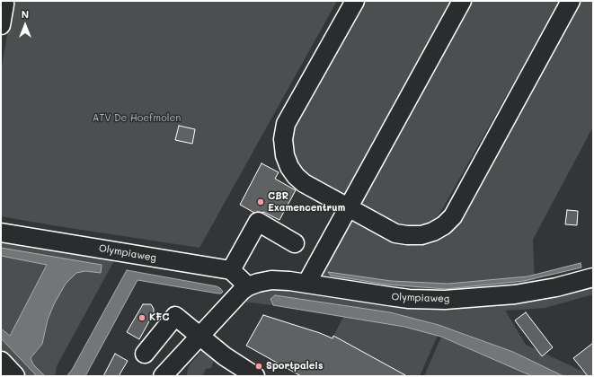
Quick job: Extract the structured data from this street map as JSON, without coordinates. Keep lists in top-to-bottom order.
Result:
{
  "streets": {
    "street": ["Olympiaweg"]
  },
  "parks": ["ATV De Hoefmolen"],
  "places": ["CBR Examencentrum", "KFC", "Sportpaleis"],
  "north": "top"
}
